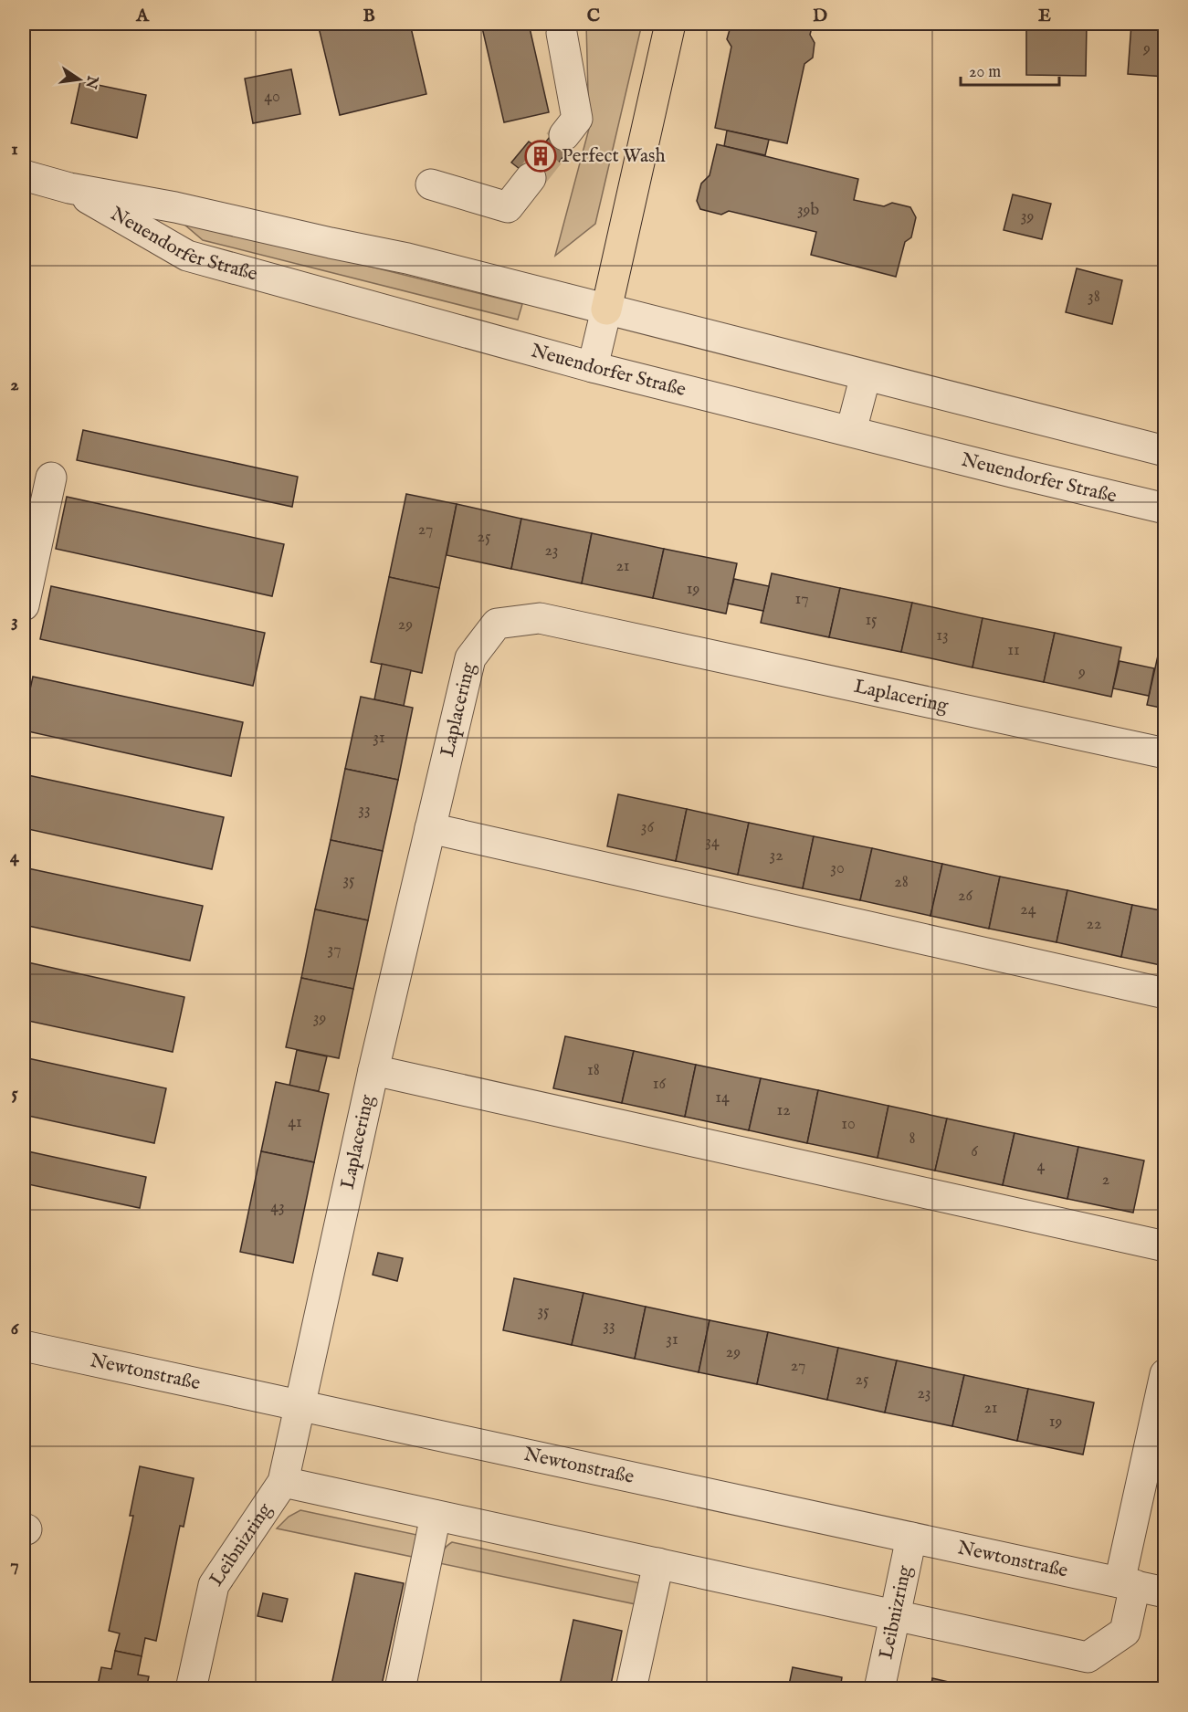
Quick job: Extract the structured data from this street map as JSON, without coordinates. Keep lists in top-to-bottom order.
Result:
{
  "streets": {
    "street": [
      "Neuendorfer Straße",
      "Laplacering",
      "Newtonstraße",
      "Leibnizring"
    ]
  },
  "crossings": [
    ["Laplacering", "Newtonstraße"],
    ["Laplacering", "Leibnizring"],
    ["Newtonstraße", "Leibnizring"]
  ],
  "places": {
    "building": ["Perfect Wash"]
  },
  "house_numbers": [
    "9",
    "40",
    "39b",
    "39",
    "38",
    "27",
    "25",
    "23",
    "21",
    "19",
    "17",
    "15",
    "29",
    "13",
    "11",
    "9",
    "31",
    "33",
    "36",
    "34",
    "32",
    "30",
    "35",
    "28",
    "26",
    "24",
    "22",
    "37",
    "39",
    "18",
    "16",
    "14",
    "12",
    "41",
    "10",
    "8",
    "6",
    "4",
    "2",
    "43",
    "35",
    "33",
    "31",
    "29",
    "27",
    "25",
    "23",
    "21",
    "19"
  ],
  "scale_bar": "20 m",
  "north": "right",
  "grid": {
    "columns": [
      "A",
      "B",
      "C",
      "D",
      "E"
    ],
    "rows": [
      "1",
      "2",
      "3",
      "4",
      "5",
      "6",
      "7"
    ]
  }
}
